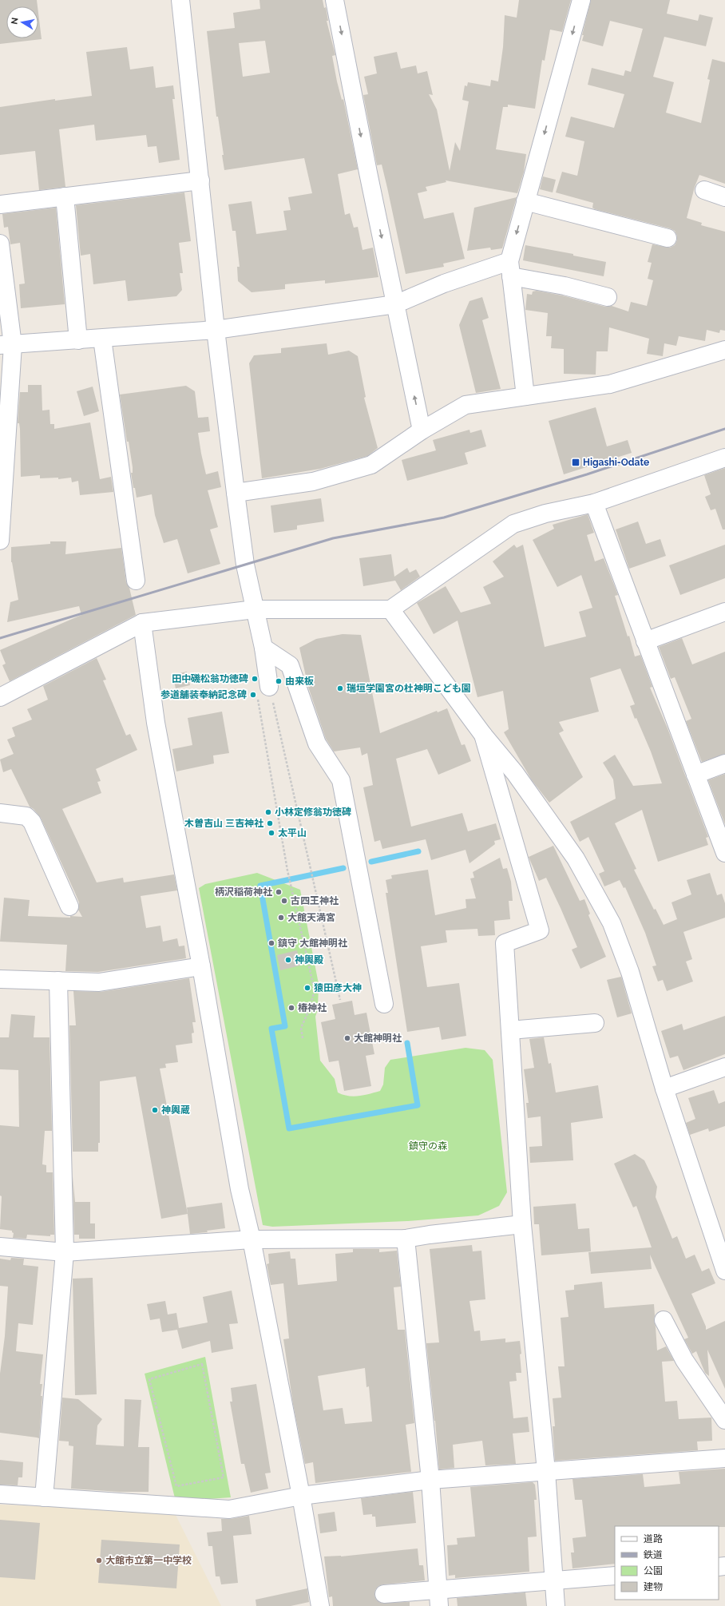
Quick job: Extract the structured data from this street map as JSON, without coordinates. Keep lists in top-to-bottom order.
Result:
{
  "parks": ["鎮守の森"],
  "places": {
    "transit": ["Higashi-Odate"],
    "other": [
      "田中磯松翁功徳碑",
      "由来板",
      "瑞垣学園宮の杜神明こども園",
      "参道舗装奉納記念碑",
      "小林定修翁功徳碑",
      "木曽吉山 三吉神社",
      "太平山",
      "柄沢稲荷神社",
      "古四王神社",
      "大館天満宮",
      "鎮守 大館神明社",
      "神輿殿",
      "猿田彦大神",
      "椿神社",
      "大館神明社",
      "神輿蔵",
      "大館市立第一中学校"
    ]
  },
  "legend": [
    "道路",
    "鉄道",
    "公園",
    "建物"
  ],
  "north": "left"
}
